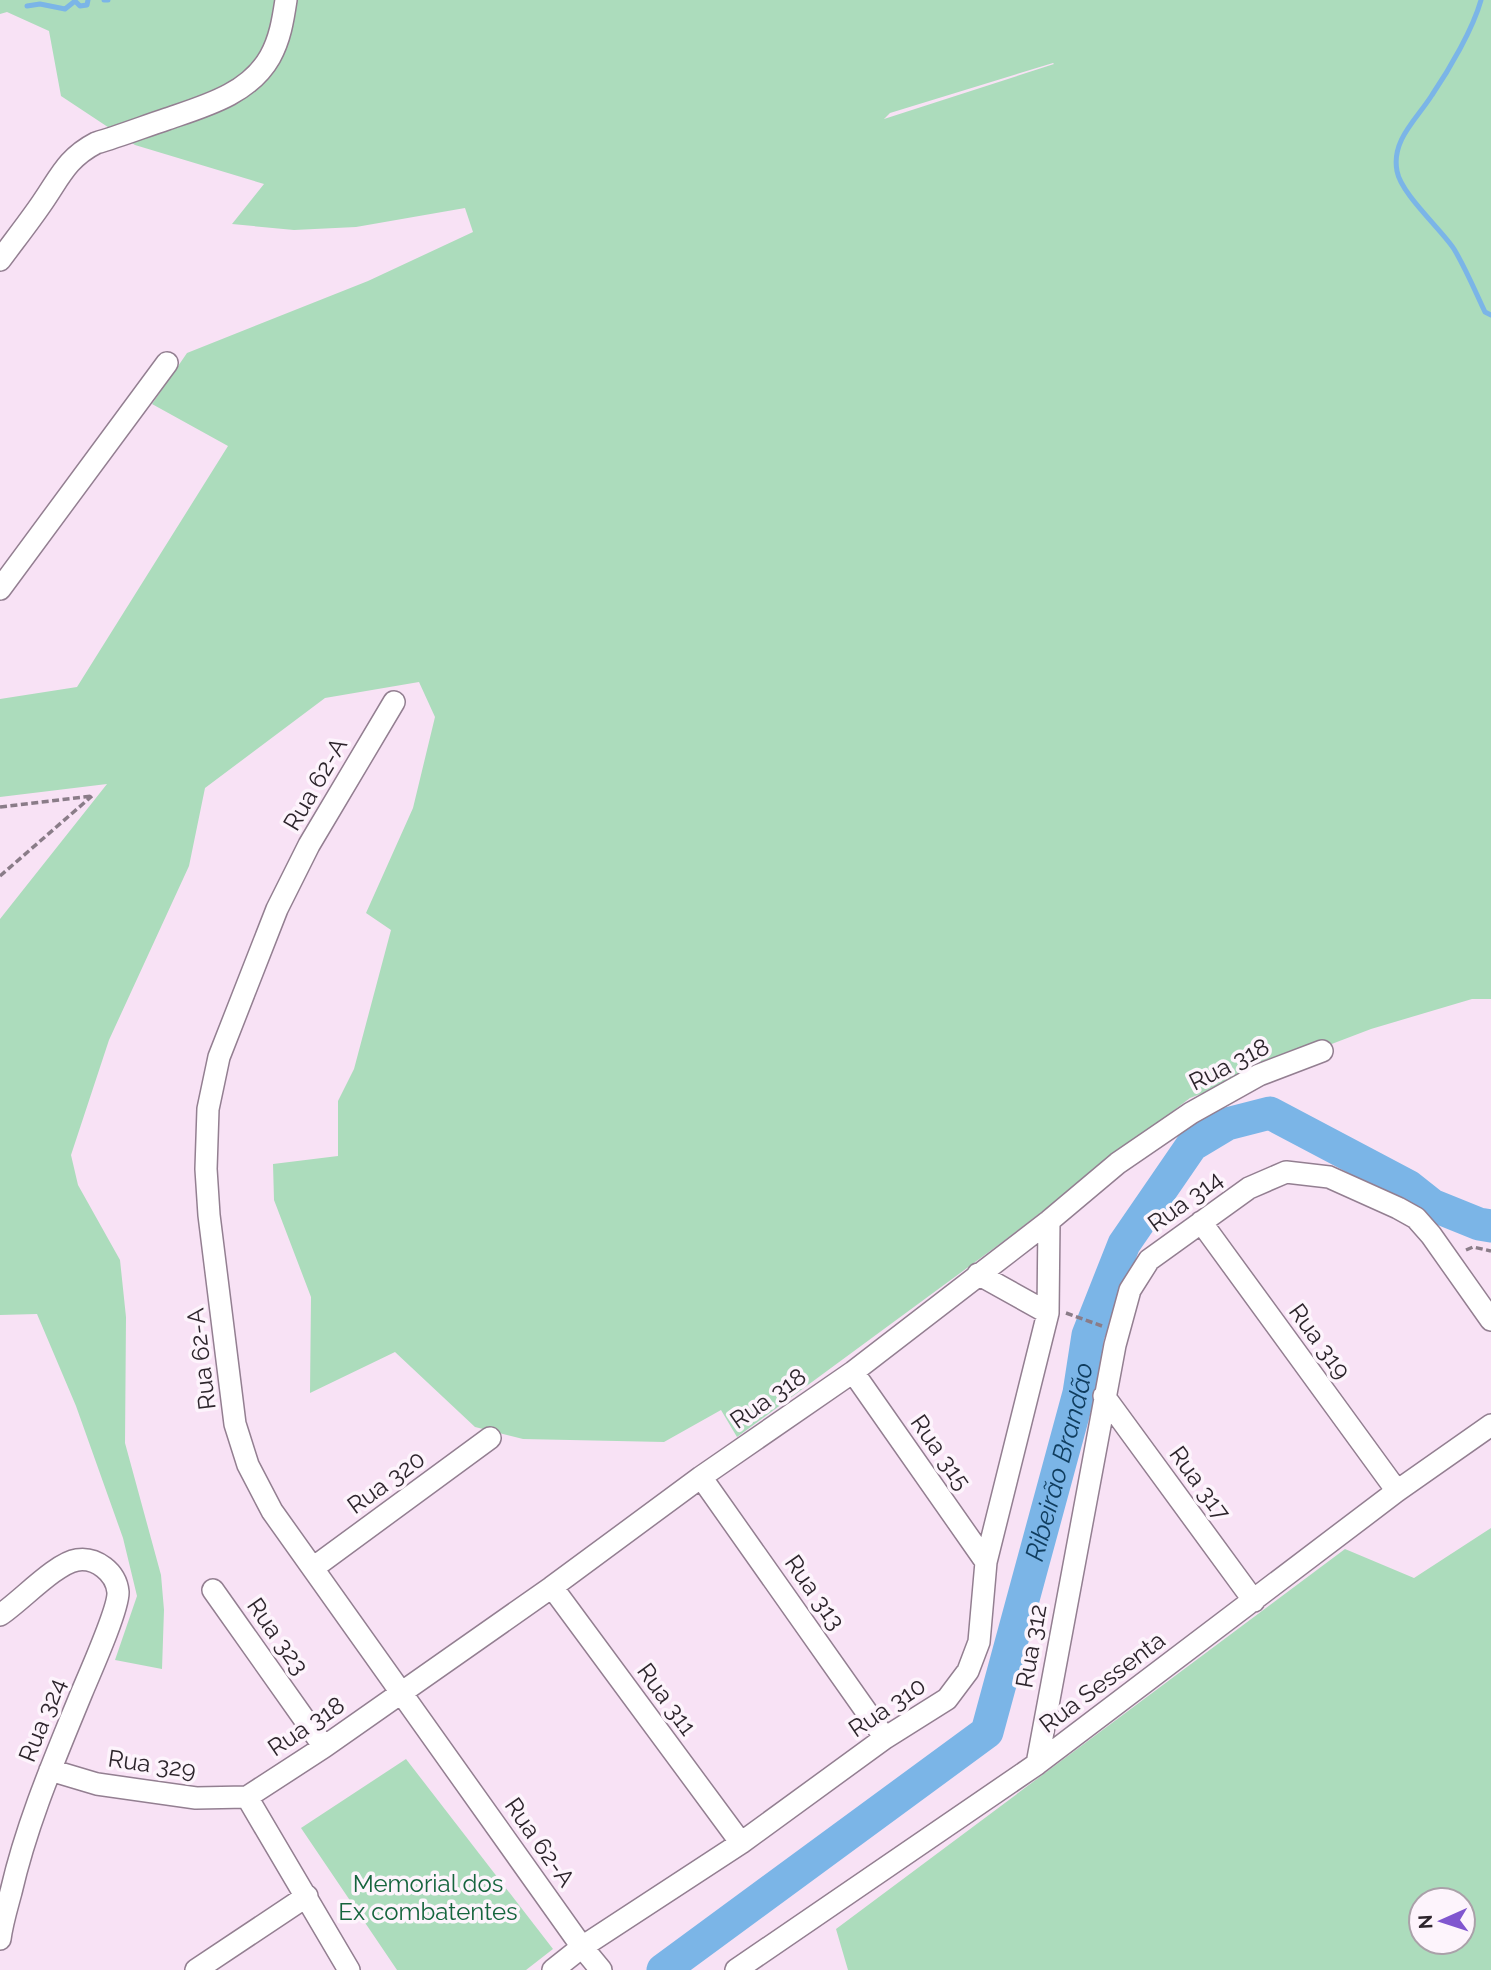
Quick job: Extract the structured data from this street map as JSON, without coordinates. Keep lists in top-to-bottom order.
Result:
{
  "streets": {
    "street": [
      "Rua 62-A",
      "Rua 318",
      "Rua 314",
      "Rua 319",
      "Rua 315",
      "Rua 320",
      "Rua 317",
      "Rua 313",
      "Rua 323",
      "Rua 312",
      "Rua Sessenta",
      "Rua 311",
      "Rua 310",
      "Rua 324",
      "Rua 329"
    ]
  },
  "crossings": [
    ["Rua 62-A", "Rua 318"],
    ["Rua 62-A", "Rua 320"],
    ["Rua 62-A", "Rua 310"],
    ["Rua 318", "Rua 315"],
    ["Rua 318", "Rua 313"],
    ["Rua 318", "Rua 323"],
    ["Rua 318", "Rua 311"],
    ["Rua 318", "Rua 310"],
    ["Rua 318", "Rua 329"],
    ["Rua 314", "Rua 319"],
    ["Rua 314", "Rua 312"],
    ["Rua 319", "Rua Sessenta"],
    ["Rua 315", "Rua 310"],
    ["Rua 317", "Rua 312"],
    ["Rua 317", "Rua Sessenta"],
    ["Rua 313", "Rua 310"],
    ["Rua 312", "Rua Sessenta"],
    ["Rua 311", "Rua 310"],
    ["Rua 324", "Rua 329"]
  ],
  "water": ["Ribeirão Brandão"],
  "parks": ["Memorial dos Ex combatentes"],
  "north": "left"
}
